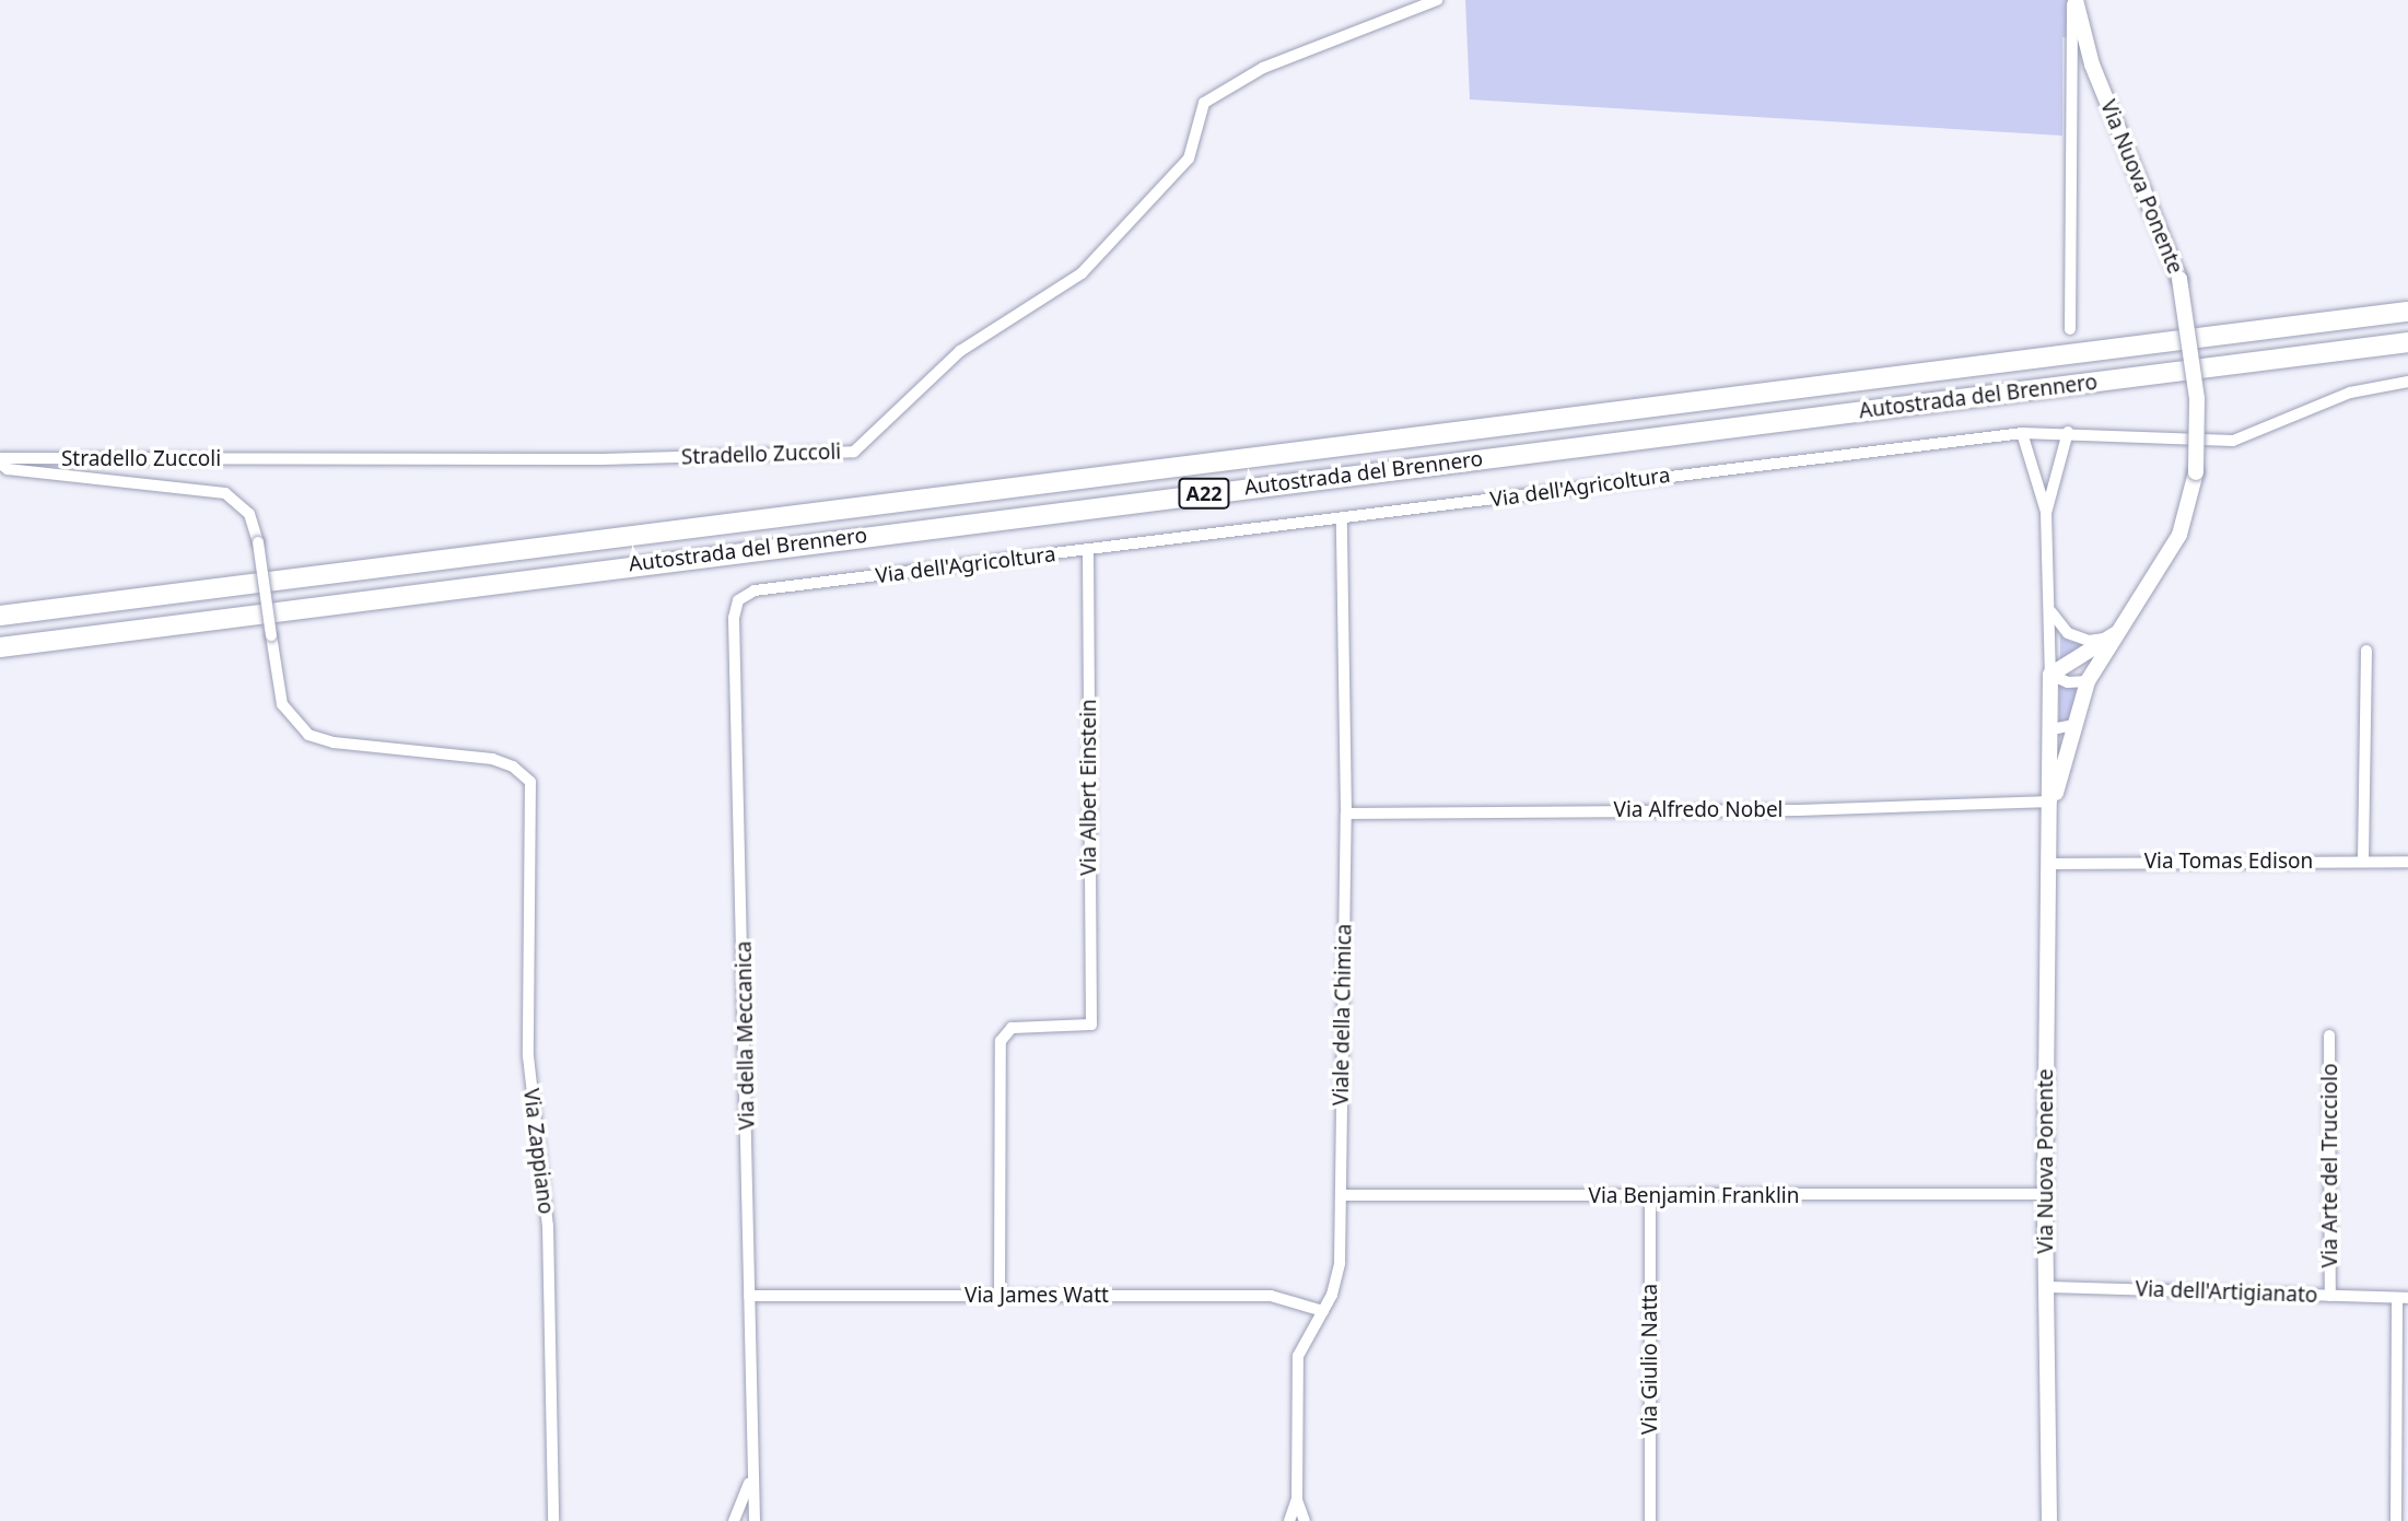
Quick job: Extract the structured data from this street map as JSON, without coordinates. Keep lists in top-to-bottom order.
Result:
{
  "streets": {
    "highway": ["Autostrada del Brennero", "A22"],
    "street": [
      "Via Nuova Ponente",
      "Stradello Zuccoli",
      "Via dell'Agricoltura",
      "Via Albert Einstein",
      "Via Alfredo Nobel",
      "Via Tomas Edison",
      "Viale della Chimica",
      "Via della Meccanica",
      "Via Zappiano",
      "Via Arte del Trucciolo",
      "Via Benjamin Franklin",
      "Via dell'Artigianato",
      "Via James Watt",
      "Via Giulio Natta"
    ]
  },
  "crossings": [
    ["Via Nuova Ponente", "Via Alfredo Nobel"],
    ["Via Nuova Ponente", "Via Tomas Edison"],
    ["Via Nuova Ponente", "Via Benjamin Franklin"],
    ["Via Nuova Ponente", "Via dell'Artigianato"],
    ["Stradello Zuccoli", "Via Zappiano"],
    ["Via dell'Agricoltura", "Via Albert Einstein"],
    ["Via dell'Agricoltura", "Viale della Chimica"],
    ["Via dell'Agricoltura", "Via della Meccanica"],
    ["Via Albert Einstein", "Via James Watt"],
    ["Via Alfredo Nobel", "Viale della Chimica"],
    ["Viale della Chimica", "Via Benjamin Franklin"],
    ["Viale della Chimica", "Via James Watt"],
    ["Via della Meccanica", "Via James Watt"],
    ["Via Arte del Trucciolo", "Via dell'Artigianato"],
    ["Via Benjamin Franklin", "Via Giulio Natta"]
  ]
}
